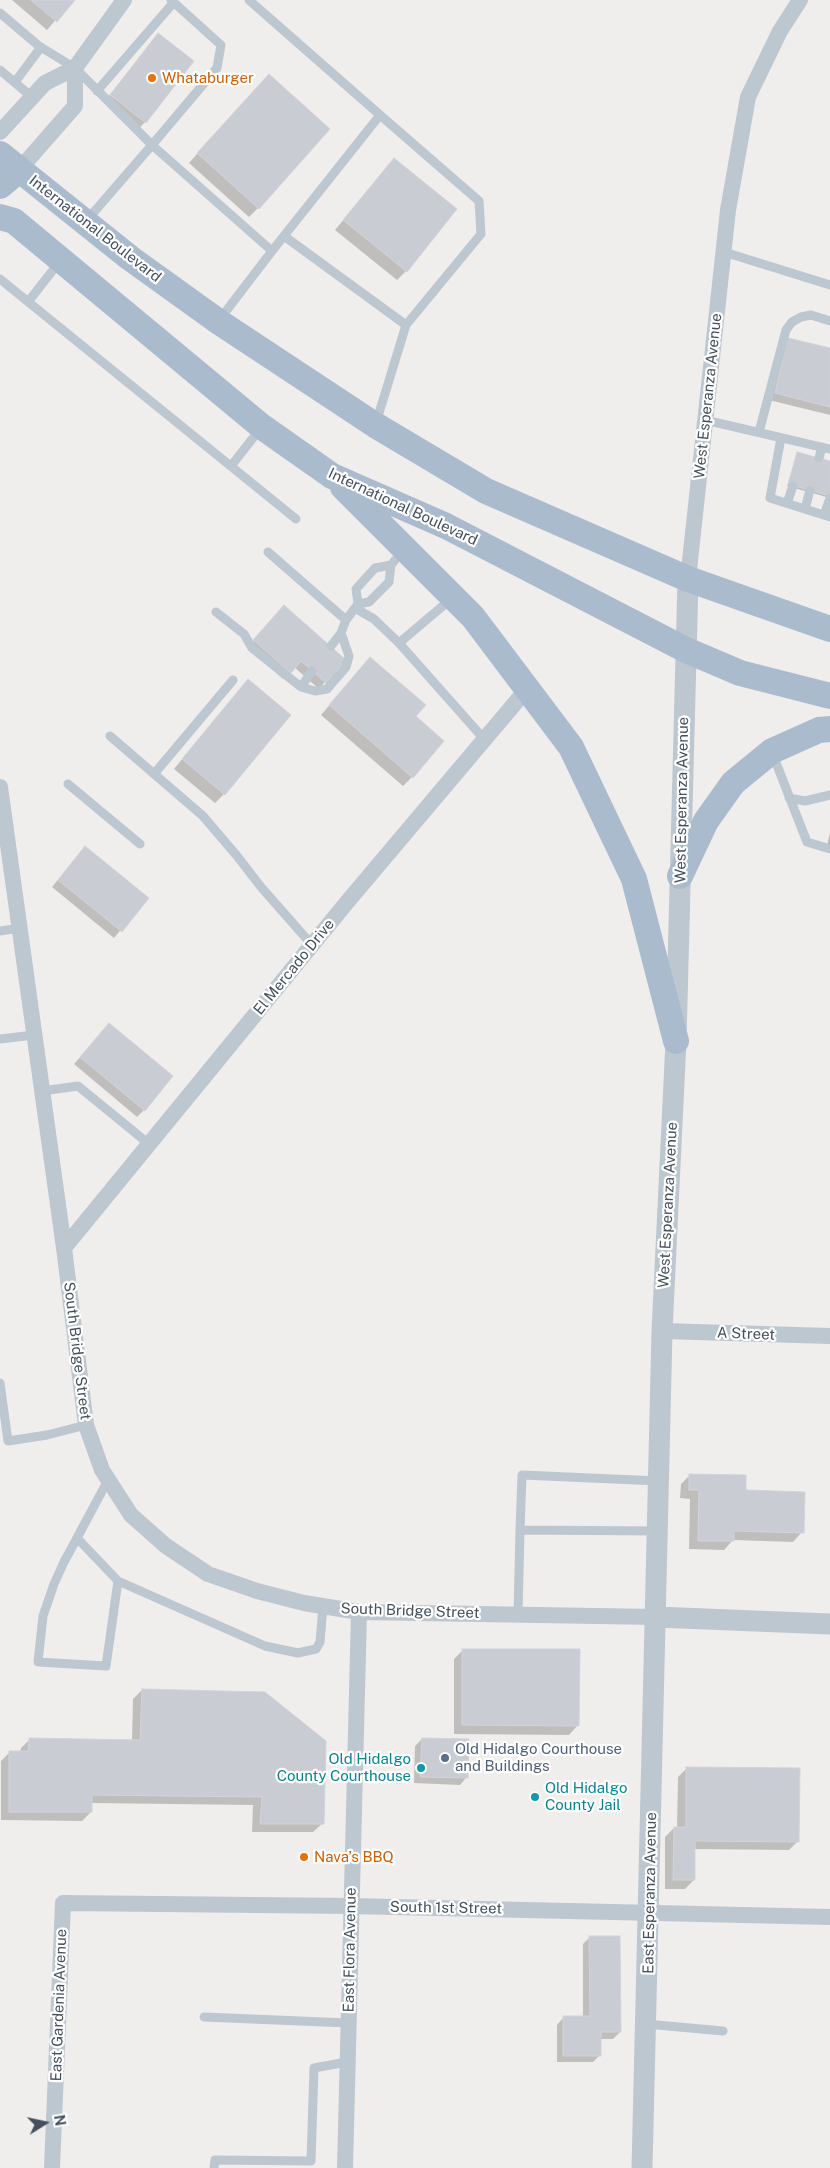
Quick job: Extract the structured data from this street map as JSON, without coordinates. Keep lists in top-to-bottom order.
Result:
{
  "streets": {
    "main road": ["International Boulevard"],
    "street": [
      "West Esperanza Avenue",
      "El Mercado Drive",
      "A Street",
      "South Bridge Street",
      "East Esperanza Avenue",
      "South 1st Street",
      "East Flora Avenue",
      "East Gardenia Avenue"
    ]
  },
  "crossings": [
    ["International Boulevard", "West Esperanza Avenue"],
    ["West Esperanza Avenue", "A Street"],
    ["West Esperanza Avenue", "South Bridge Street"],
    ["West Esperanza Avenue", "East Esperanza Avenue"],
    ["El Mercado Drive", "South Bridge Street"],
    ["South Bridge Street", "East Esperanza Avenue"],
    ["South Bridge Street", "East Flora Avenue"],
    ["East Esperanza Avenue", "South 1st Street"],
    ["South 1st Street", "East Flora Avenue"],
    ["South 1st Street", "East Gardenia Avenue"]
  ],
  "places": [
    "Whataburger",
    "Old Hidalgo Courthouse and Buildings",
    "Old Hidalgo County Courthouse",
    "Old Hidalgo County Jail",
    "Nava’s BBQ"
  ],
  "north": "right"
}
